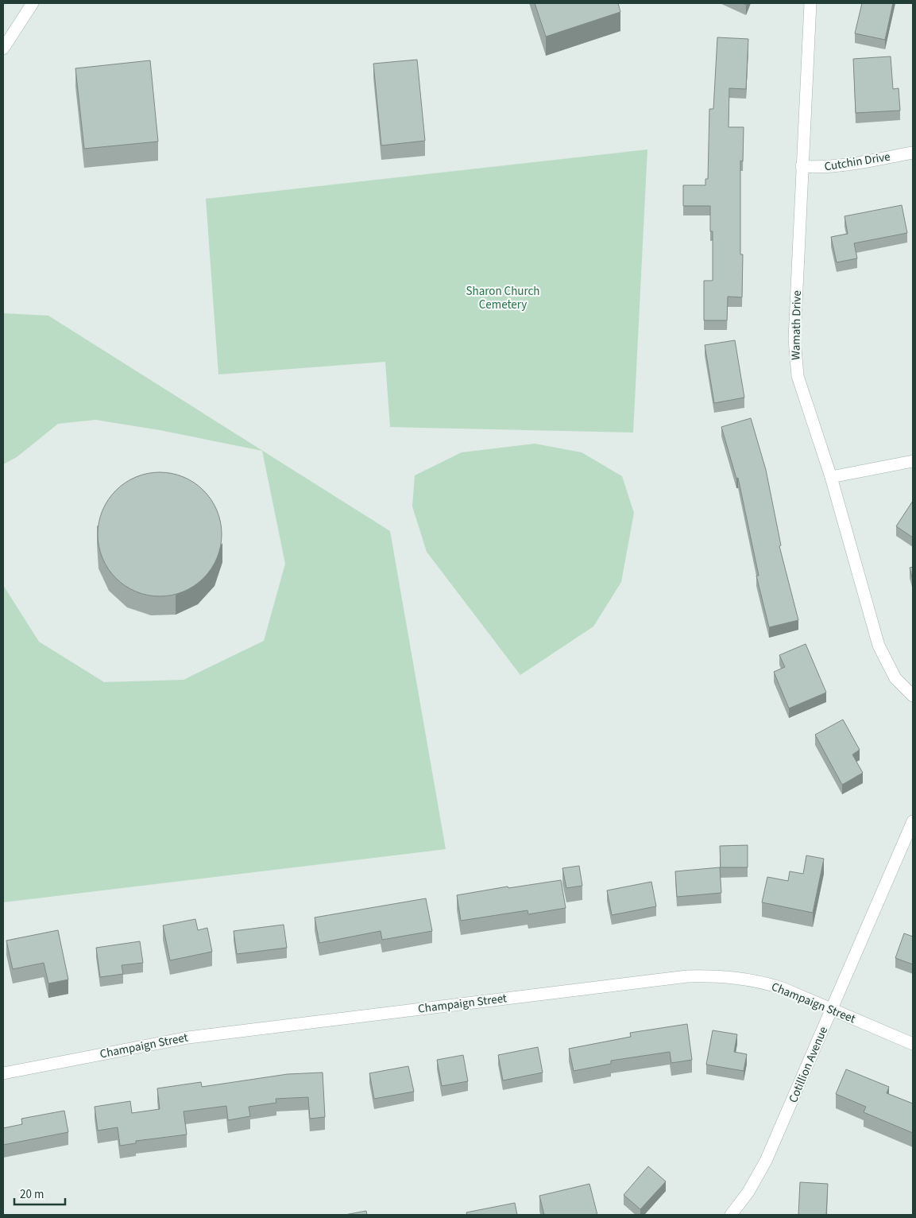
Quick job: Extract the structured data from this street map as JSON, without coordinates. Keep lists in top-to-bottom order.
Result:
{
  "streets": {
    "street": [
      "Cutchin Drive",
      "Wamath Drive",
      "Champaign Street",
      "Cotillion Avenue"
    ]
  },
  "crossings": [
    ["Cutchin Drive", "Wamath Drive"],
    ["Champaign Street", "Cotillion Avenue"]
  ],
  "parks": ["Sharon Church Cemetery"],
  "scale_bar": "20 m"
}
